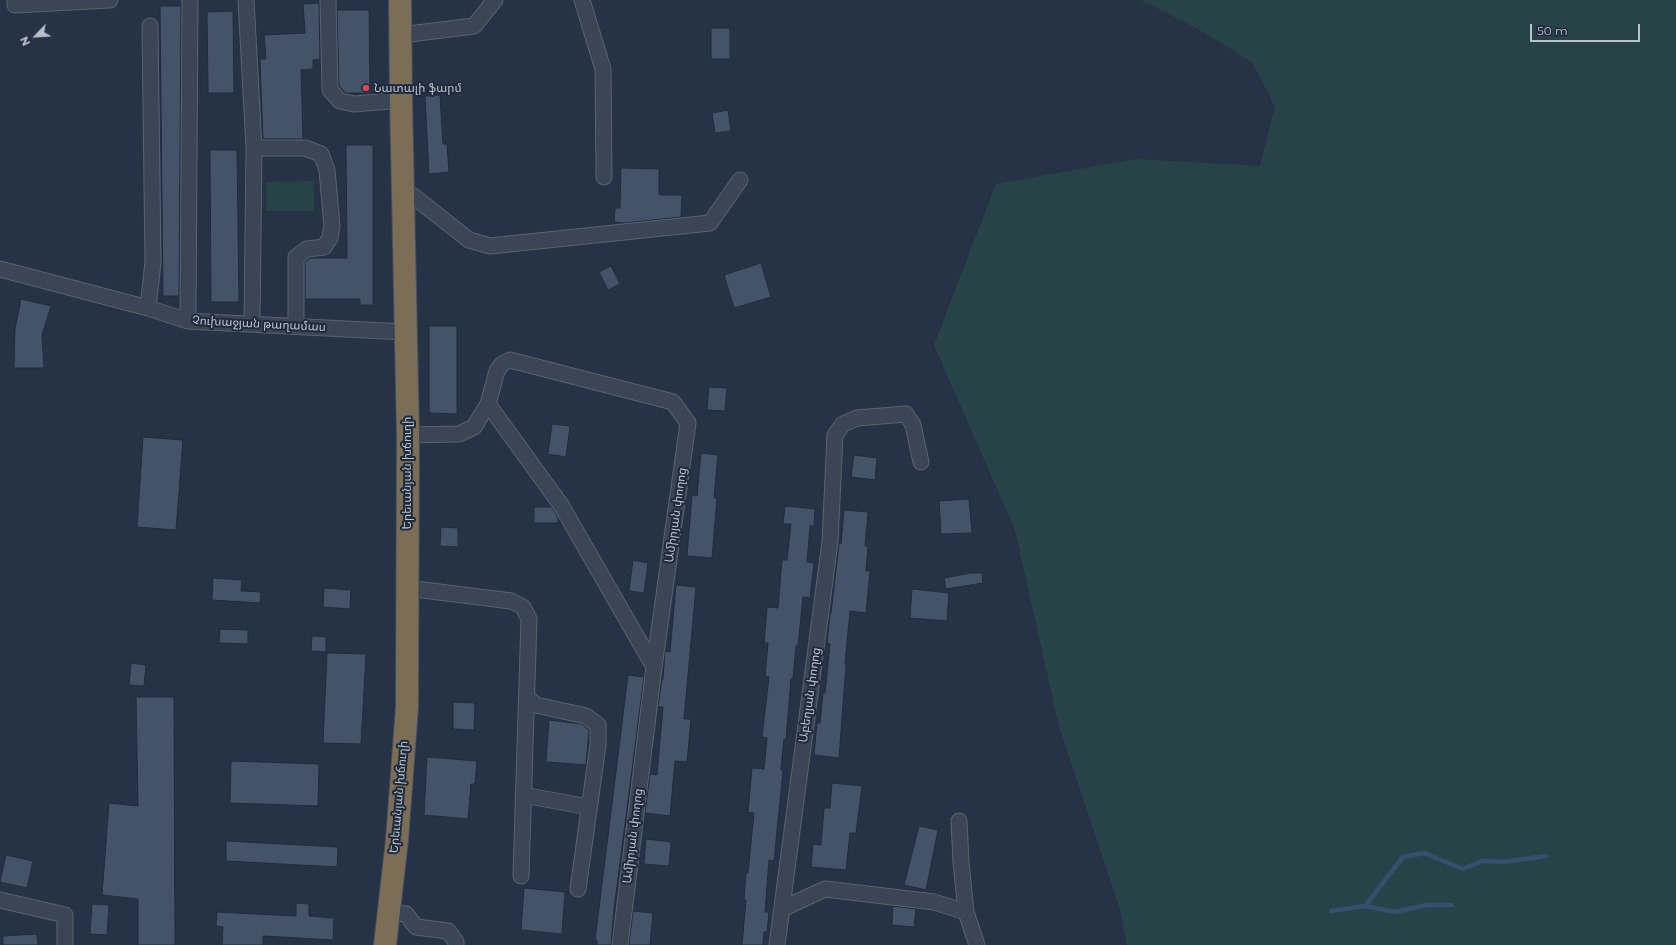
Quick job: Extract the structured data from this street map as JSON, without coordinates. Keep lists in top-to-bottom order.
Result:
{
  "streets": {
    "highway": ["Երեւանյան խճուղի"],
    "street": ["Չուխաջյան թաղամաս", "Ամիրյան փողոց", "Աբեղյան փողոց"]
  },
  "crossings": [
    ["Չուխաջյան թաղամաս", "Երեւանյան խճուղի"],
    ["Երեւանյան խճուղի", "Ամիրյան փողոց"]
  ],
  "places": ["Նատալի ֆարմ"],
  "scale_bar": "50 m",
  "north": "bottom left"
}
